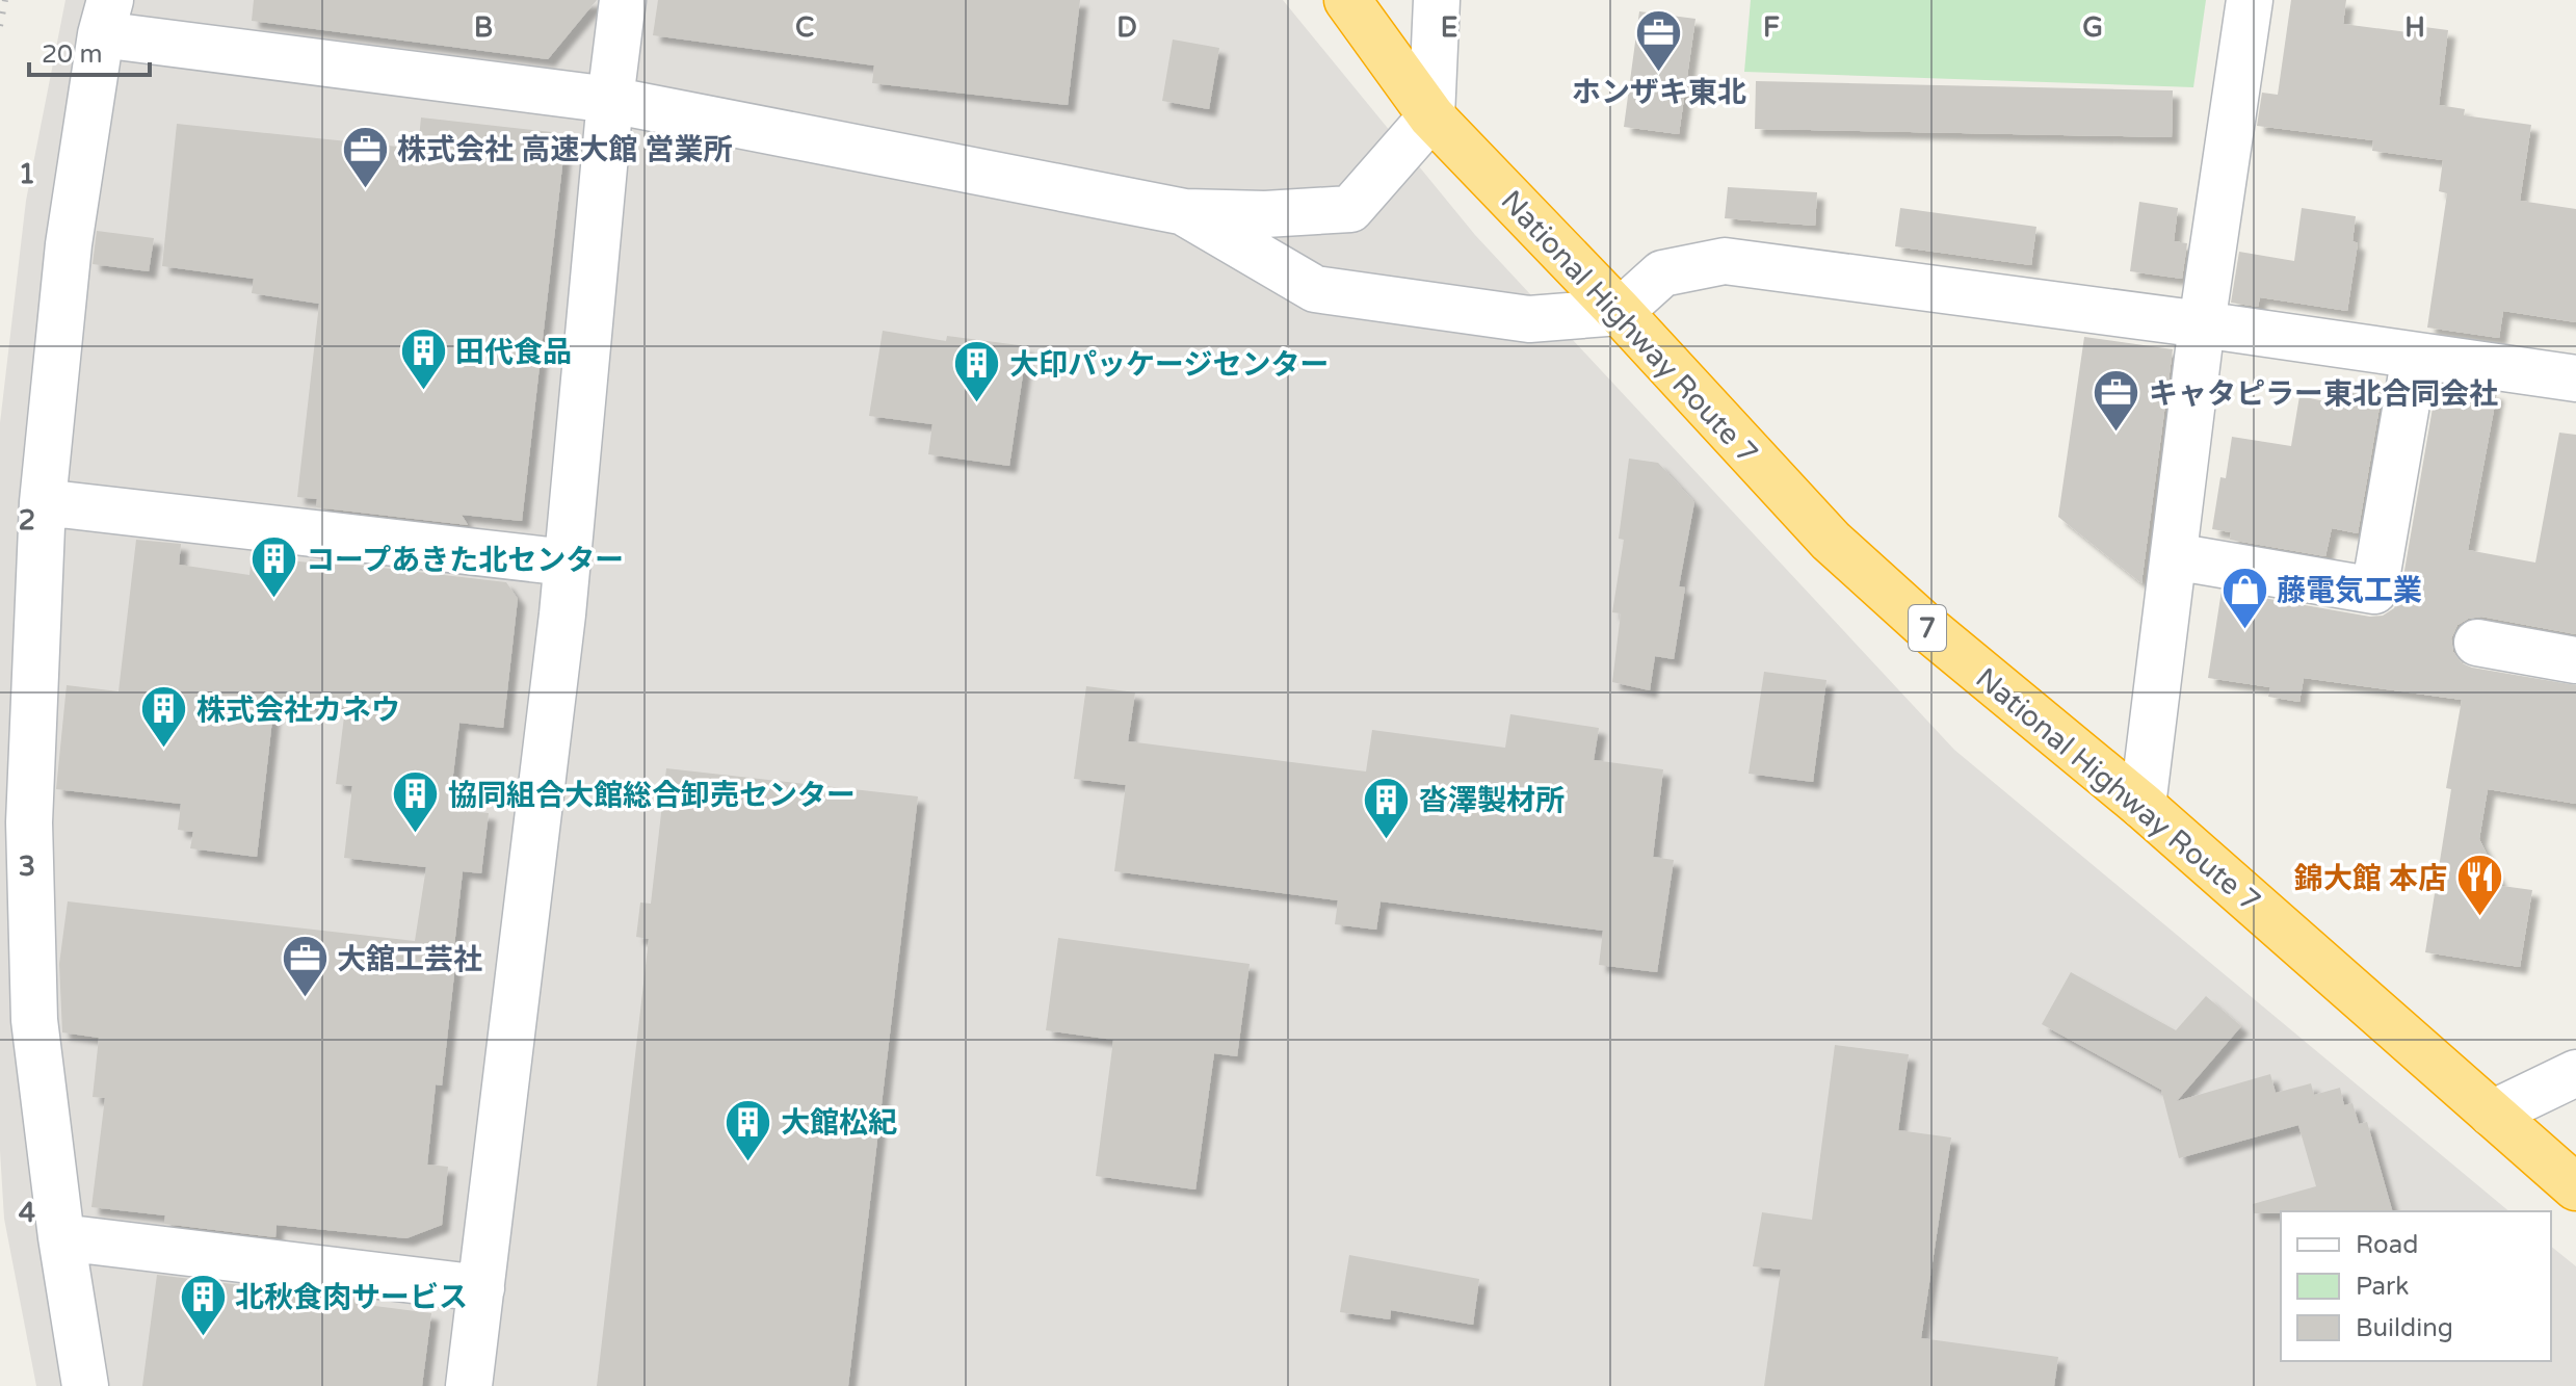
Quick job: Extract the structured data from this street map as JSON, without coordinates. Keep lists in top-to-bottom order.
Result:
{
  "streets": {
    "highway": ["National Highway Route 7", "7"]
  },
  "places": {
    "office": [
      "ホンザキ東北",
      "株式会社 高速大館 営業所",
      "キャタピラー東北合同会社",
      "大舘工芸社"
    ],
    "building": [
      "田代食品",
      "大印パッケージセンター",
      "コープあきた北センター",
      "株式会社カネウ",
      "協同組合大館総合卸売センター",
      "沓澤製材所",
      "大館松紀",
      "北秋食肉サービス"
    ],
    "shop": ["藤電気工業"],
    "restaurant": ["錦大館 本店"]
  },
  "legend": ["Road", "Park", "Building"],
  "scale_bar": "20 m",
  "grid": {
    "columns": [
      "B",
      "C",
      "D",
      "E",
      "F",
      "G",
      "H"
    ],
    "rows": [
      "1",
      "2",
      "3",
      "4"
    ]
  }
}
